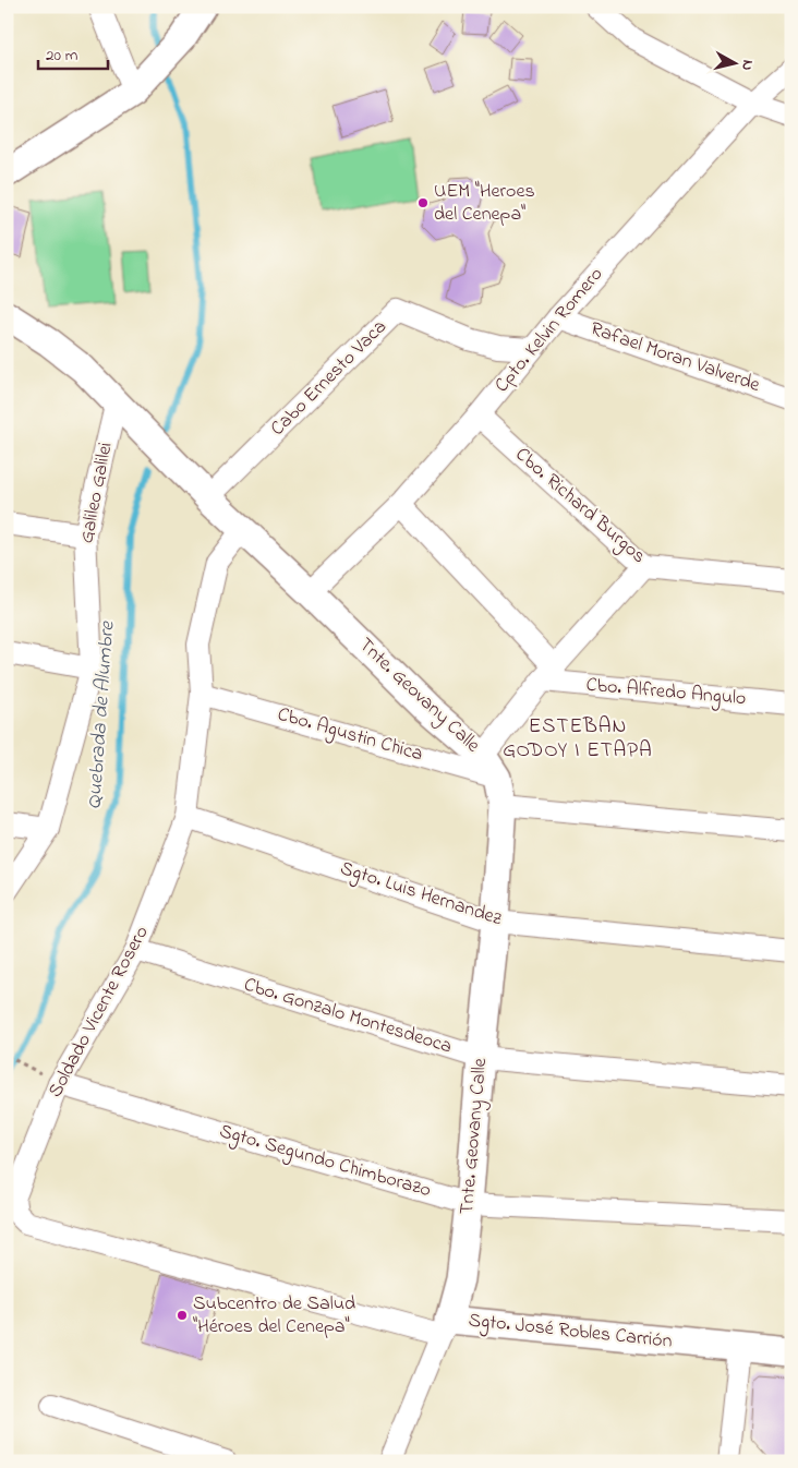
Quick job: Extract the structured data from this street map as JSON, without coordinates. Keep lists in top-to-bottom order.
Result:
{
  "streets": {
    "street": [
      "Cpto. Kelvin Romero",
      "Rafael Moran Valverde",
      "Cabo Ernesto Vaca",
      "Galileo Galilei",
      "Cbo. Richard Burgos",
      "Cbo. Alfredo Angulo",
      "Tnte. Geovany Calle",
      "Cbo. Agustin Chica",
      "Sgto. Luis Hernandez",
      "Soldado Vicente Rosero",
      "Cbo. Gonzalo Montesdeoca",
      "Sgto. Segundo Chimborazo",
      "Sgto. José Robles Carrión"
    ]
  },
  "crossings": [
    ["Cpto. Kelvin Romero", "Rafael Moran Valverde"],
    ["Cpto. Kelvin Romero", "Cabo Ernesto Vaca"],
    ["Cpto. Kelvin Romero", "Cbo. Richard Burgos"],
    ["Cpto. Kelvin Romero", "Tnte. Geovany Calle"],
    ["Cabo Ernesto Vaca", "Tnte. Geovany Calle"],
    ["Galileo Galilei", "Tnte. Geovany Calle"],
    ["Tnte. Geovany Calle", "Cbo. Agustin Chica"],
    ["Tnte. Geovany Calle", "Sgto. Luis Hernandez"],
    ["Tnte. Geovany Calle", "Soldado Vicente Rosero"],
    ["Tnte. Geovany Calle", "Cbo. Gonzalo Montesdeoca"],
    ["Tnte. Geovany Calle", "Sgto. Segundo Chimborazo"],
    ["Tnte. Geovany Calle", "Sgto. José Robles Carrión"],
    ["Cbo. Agustin Chica", "Soldado Vicente Rosero"],
    ["Sgto. Luis Hernandez", "Soldado Vicente Rosero"],
    ["Soldado Vicente Rosero", "Cbo. Gonzalo Montesdeoca"],
    ["Soldado Vicente Rosero", "Sgto. Segundo Chimborazo"],
    ["Soldado Vicente Rosero", "Sgto. José Robles Carrión"]
  ],
  "districts": ["ESTEBAN GODOY I ETAPA"],
  "water": ["Quebrada de Alumbre"],
  "places": ["UEM \"Heroes del Cenepa\"", "Subcentro de Salud \"Héroes del Cenepa\""],
  "scale_bar": "20 m",
  "north": "right"
}
